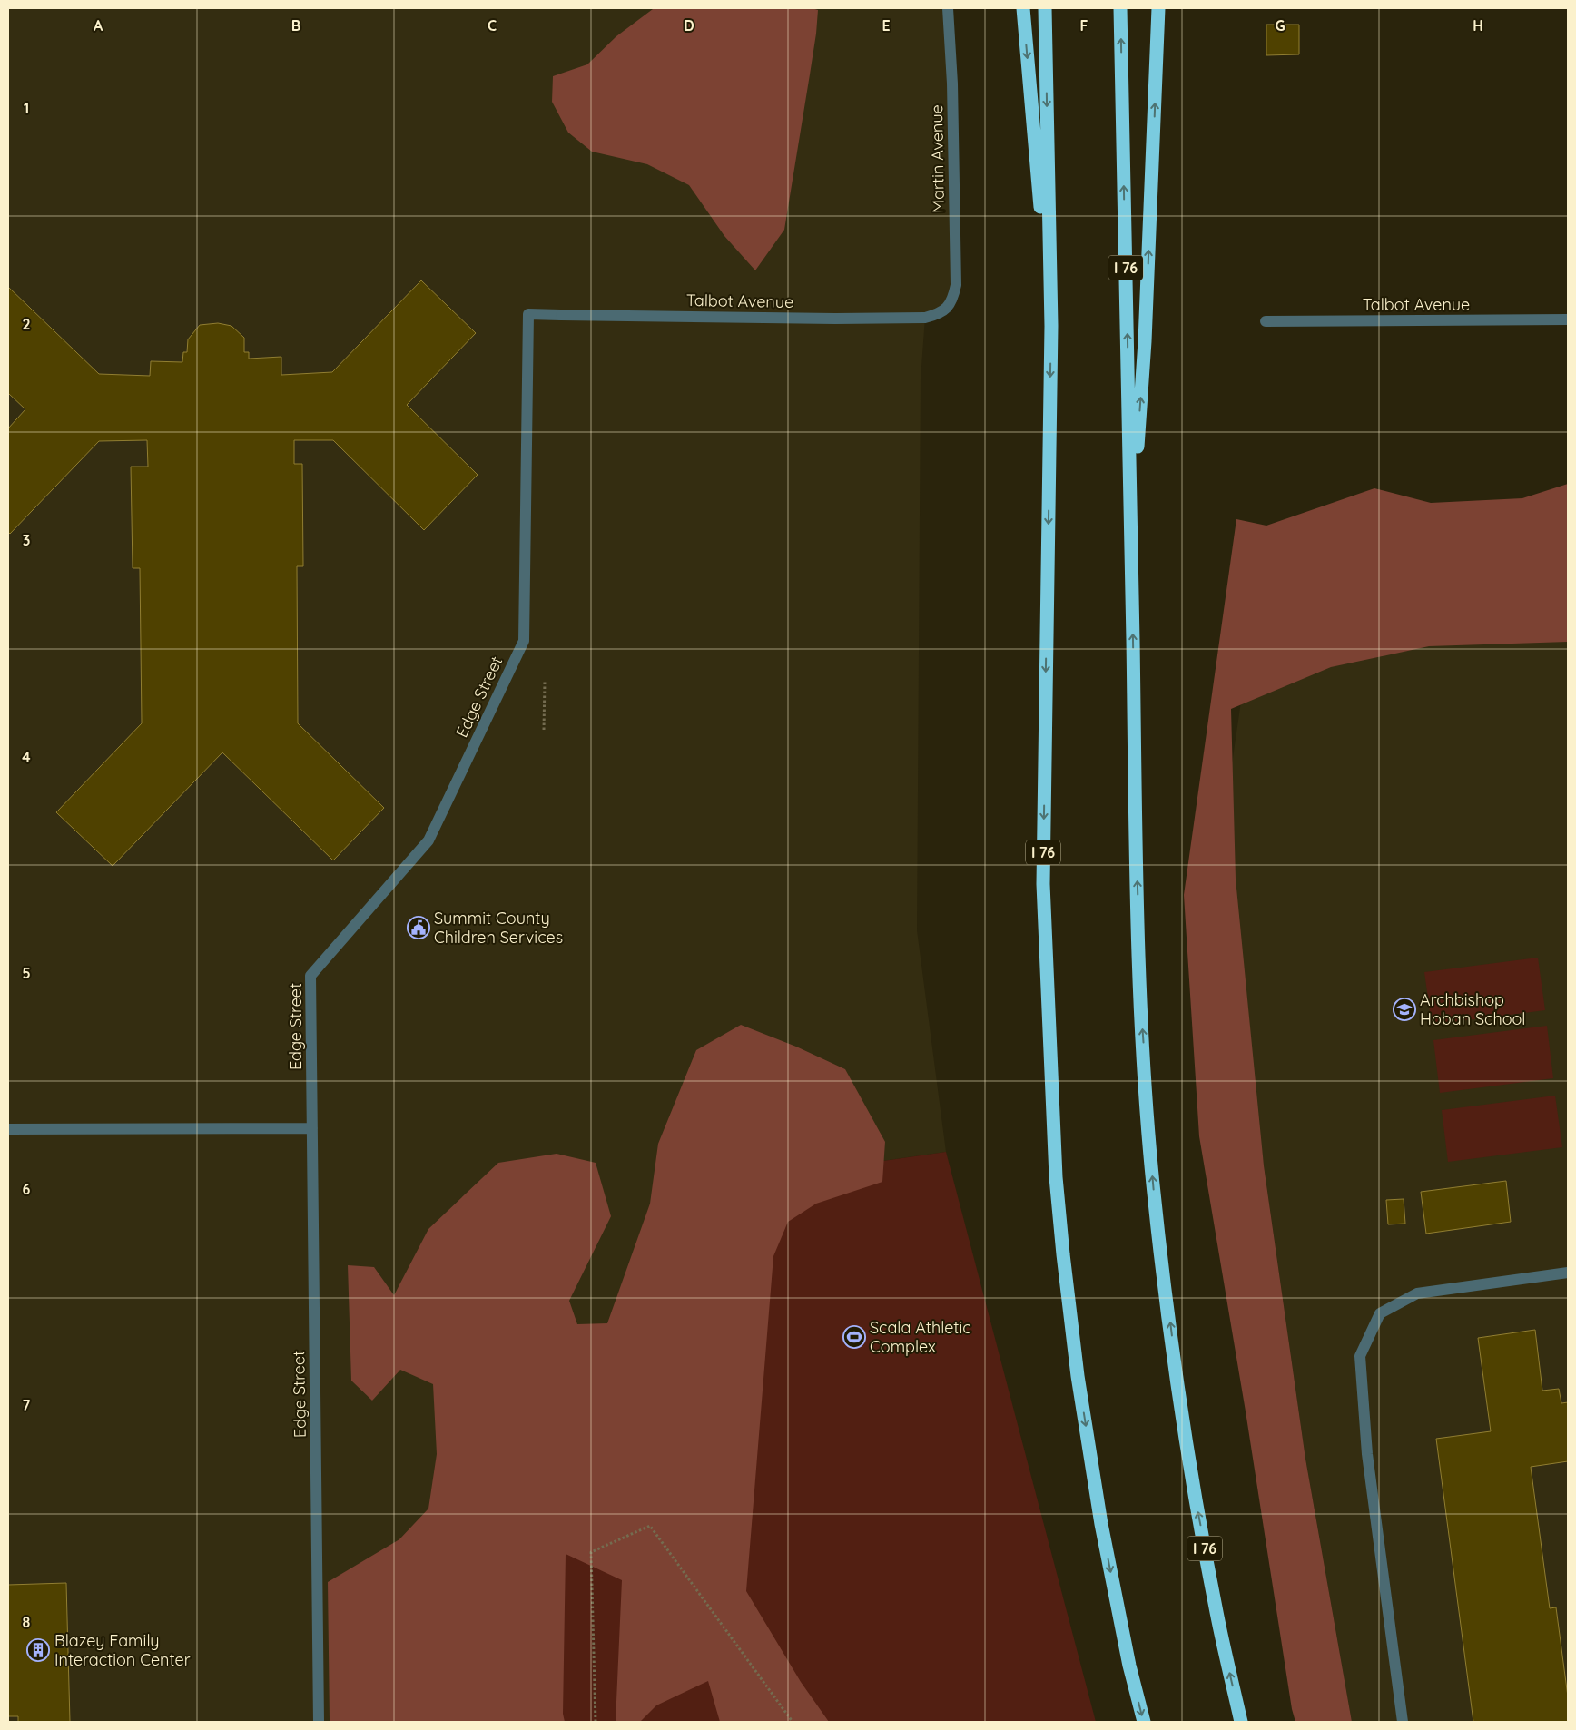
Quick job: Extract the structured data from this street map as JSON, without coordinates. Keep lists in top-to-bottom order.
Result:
{
  "streets": {
    "highway": ["I 76"],
    "street": ["Martin Avenue", "Talbot Avenue", "Edge Street"]
  },
  "crossings": [
    ["Martin Avenue", "Talbot Avenue"],
    ["Talbot Avenue", "Edge Street"]
  ],
  "places": {
    "public building": ["Summit County Children Services"],
    "school or university": ["Archbishop Hoban School"],
    "sports": ["Scala Athletic Complex"],
    "building": ["Blazey Family Interaction Center"]
  },
  "grid": {
    "columns": [
      "A",
      "B",
      "C",
      "D",
      "E",
      "F",
      "G",
      "H"
    ],
    "rows": [
      "1",
      "2",
      "3",
      "4",
      "5",
      "6",
      "7",
      "8"
    ]
  }
}
